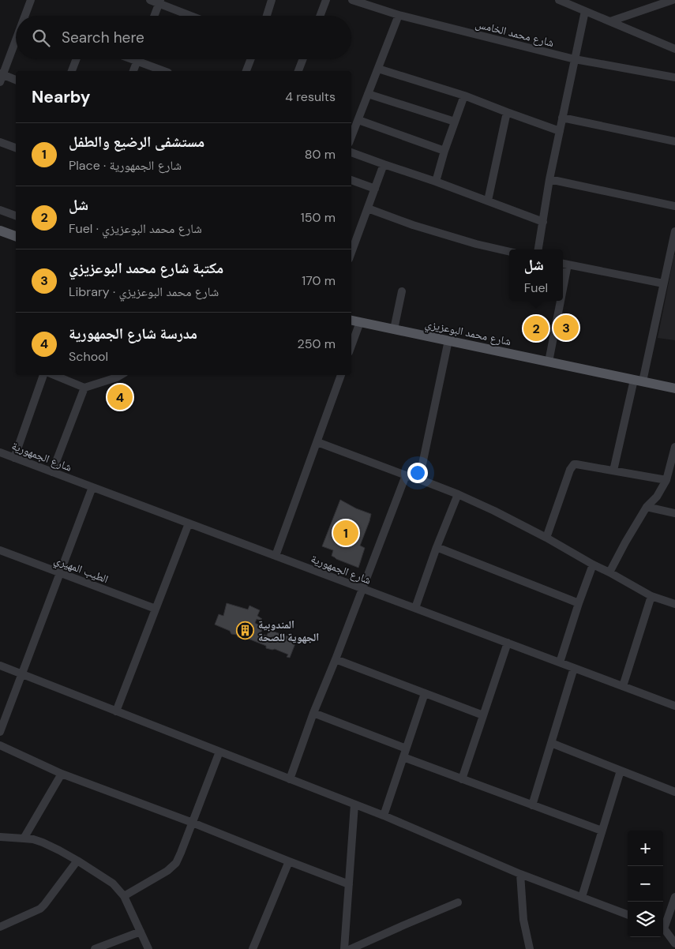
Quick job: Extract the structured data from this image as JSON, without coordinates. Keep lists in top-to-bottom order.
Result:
{
  "streets": {
    "main road": ["شارع محمد البوعزيزي"],
    "street": ["شارع محمد الخامس", "شارع الجمهورية", "الطيب المهيري"]
  },
  "places": {
    "building": ["المندوبية الجهوية للصحة"]
  },
  "page": {
    "search": "Search here",
    "heading": ["Nearby", "4 results"],
    "list": [
      {
        "mark": "1",
        "name": "مستشفى الرضيع والطفل",
        "note": "Place · شارع الجمهورية",
        "value": "80 m"
      },
      {
        "mark": "2",
        "name": "شل",
        "note": "Fuel · شارع محمد البوعزيزي",
        "value": "150 m"
      },
      {
        "mark": "3",
        "name": "مكتبة شارع محمد البوعزيزي",
        "note": "Library · شارع محمد البوعزيزي",
        "value": "170 m"
      },
      {
        "mark": "4",
        "name": "مدرسة شارع الجمهورية",
        "note": "School",
        "value": "250 m"
      }
    ],
    "popup": ["شل", "Fuel"],
    "pins": [
      "3",
      "2",
      "4",
      "1"
    ],
    "map_buttons": ["+", "−"]
  }
}
